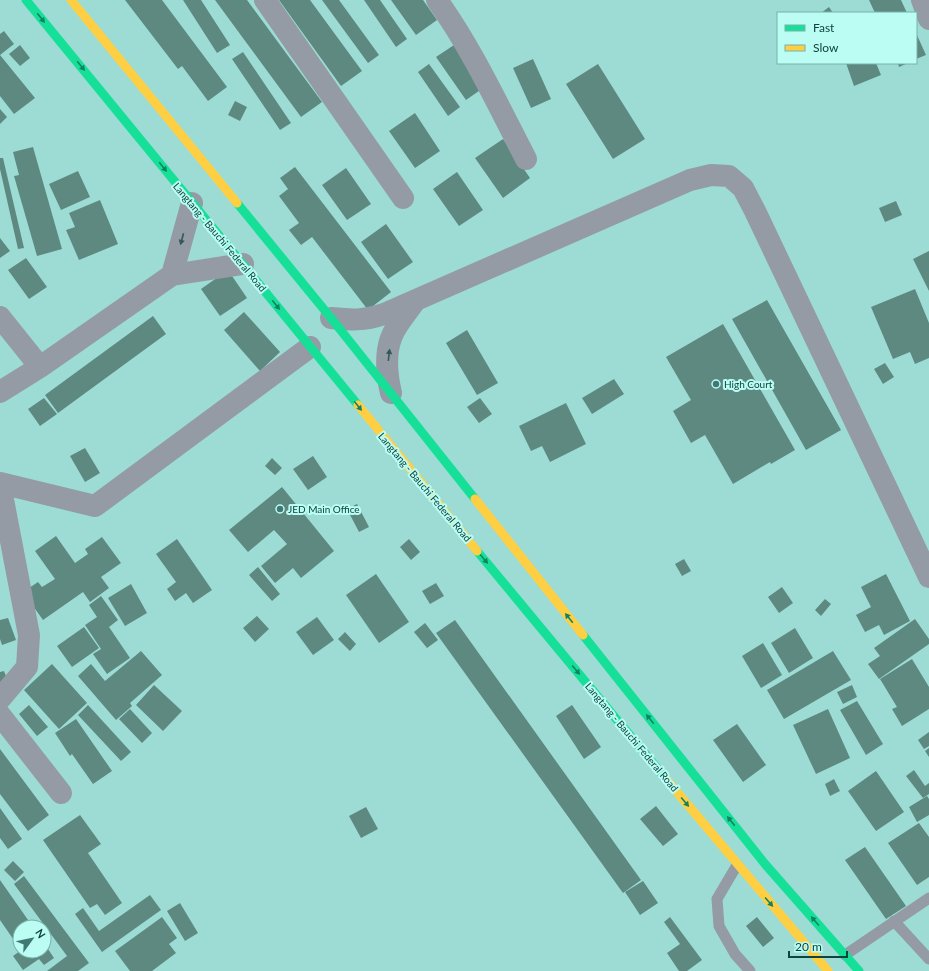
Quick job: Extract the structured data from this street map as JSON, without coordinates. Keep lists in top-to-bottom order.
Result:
{
  "streets": {
    "main road": ["Langtang - Bauchi Federal Road"]
  },
  "places": ["High Court", "JED Main Office"],
  "legend": ["Fast", "Slow"],
  "scale_bar": "20 m",
  "north": "top right"
}
